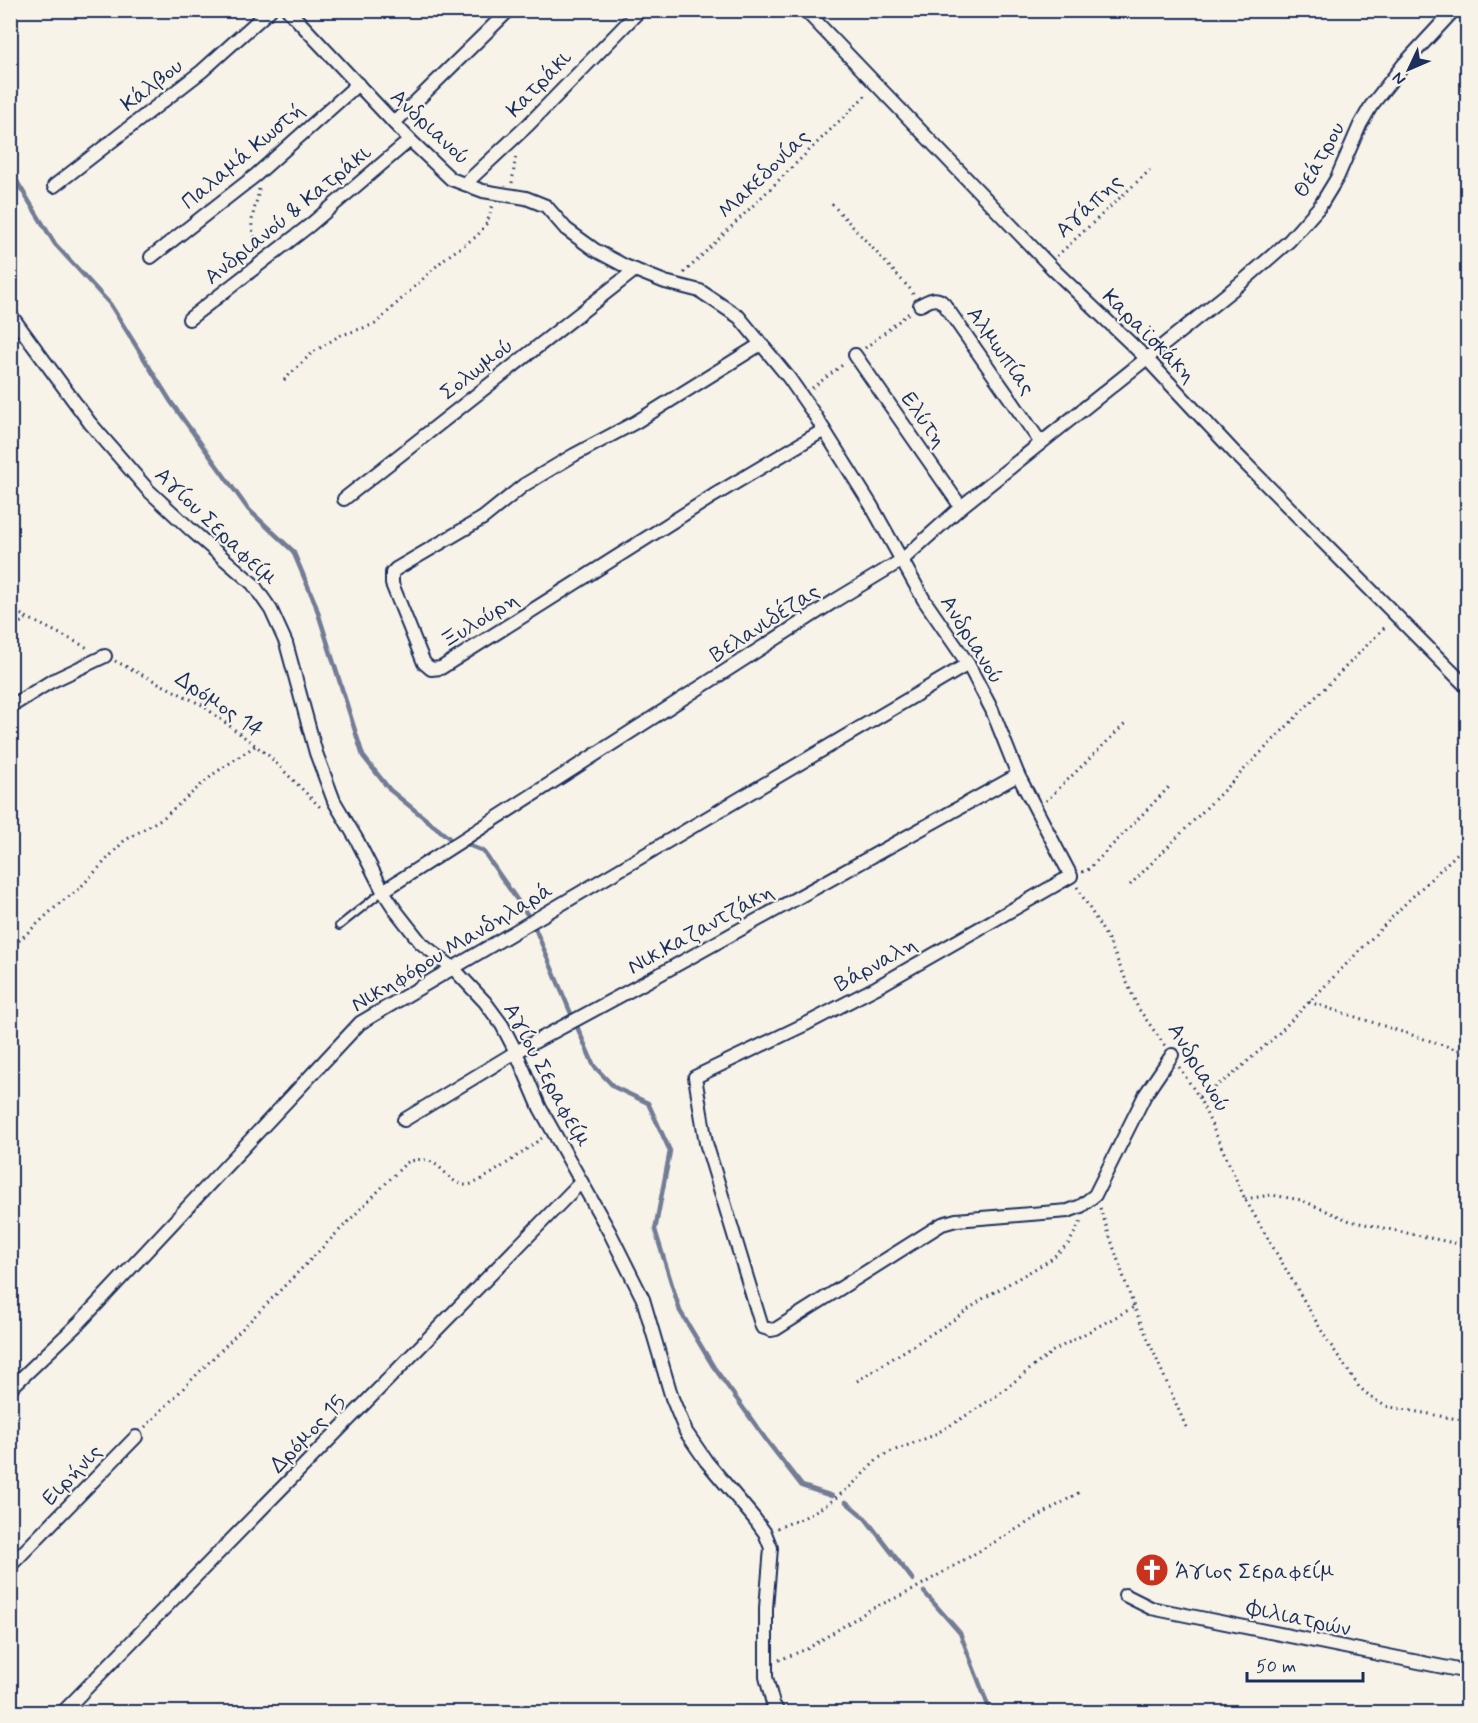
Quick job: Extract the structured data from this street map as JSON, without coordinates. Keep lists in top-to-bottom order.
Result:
{
  "streets": {
    "street": [
      "Κατράκι",
      "Κάλβου",
      "Ανδριανού",
      "Παλαμά Κωστή",
      "Θεάτρου",
      "Ανδριανού & Κατράκι",
      "Καραϊσκάκη",
      "Αλμωπίας",
      "Σολωμού",
      "Ελύτη",
      "Αγίου Σεραφείμ",
      "Ξυλούρη",
      "Βελανιδέζας",
      "Νικ.Καζαντζάκη",
      "Νικηφόρου Μανδηλαρά",
      "Βάρναλη",
      "Δρόμος 15",
      "Ειρήνις",
      "Φιλιατρών"
    ],
    "path": ["Μακεδονίας", "Αγάπης", "Δρόμος 14"]
  },
  "crossings": [
    ["Κατράκι", "Ανδριανού"],
    ["Ανδριανού", "Παλαμά Κωστή"],
    ["Ανδριανού", "Μακεδονίας"],
    ["Ανδριανού", "Ανδριανού & Κατράκι"],
    ["Ανδριανού", "Σολωμού"],
    ["Ανδριανού", "Ξυλούρη"],
    ["Ανδριανού", "Βελανιδέζας"],
    ["Ανδριανού", "Νικ.Καζαντζάκη"],
    ["Ανδριανού", "Νικηφόρου Μανδηλαρά"],
    ["Ανδριανού", "Βάρναλη"],
    ["Θεάτρου", "Καραϊσκάκη"],
    ["Θεάτρου", "Βελανιδέζας"],
    ["Μακεδονίας", "Καραϊσκάκη"],
    ["Αγάπης", "Καραϊσκάκη"],
    ["Καραϊσκάκη", "Βελανιδέζας"],
    ["Αλμωπίας", "Βελανιδέζας"],
    ["Ελύτη", "Βελανιδέζας"],
    ["Αγίου Σεραφείμ", "Βελανιδέζας"],
    ["Αγίου Σεραφείμ", "Νικ.Καζαντζάκη"],
    ["Αγίου Σεραφείμ", "Νικηφόρου Μανδηλαρά"],
    ["Αγίου Σεραφείμ", "Δρόμος 15"]
  ],
  "places": {
    "church": ["Άγιος Σεραφείμ"]
  },
  "scale_bar": "50 m",
  "north": "bottom left"
}
